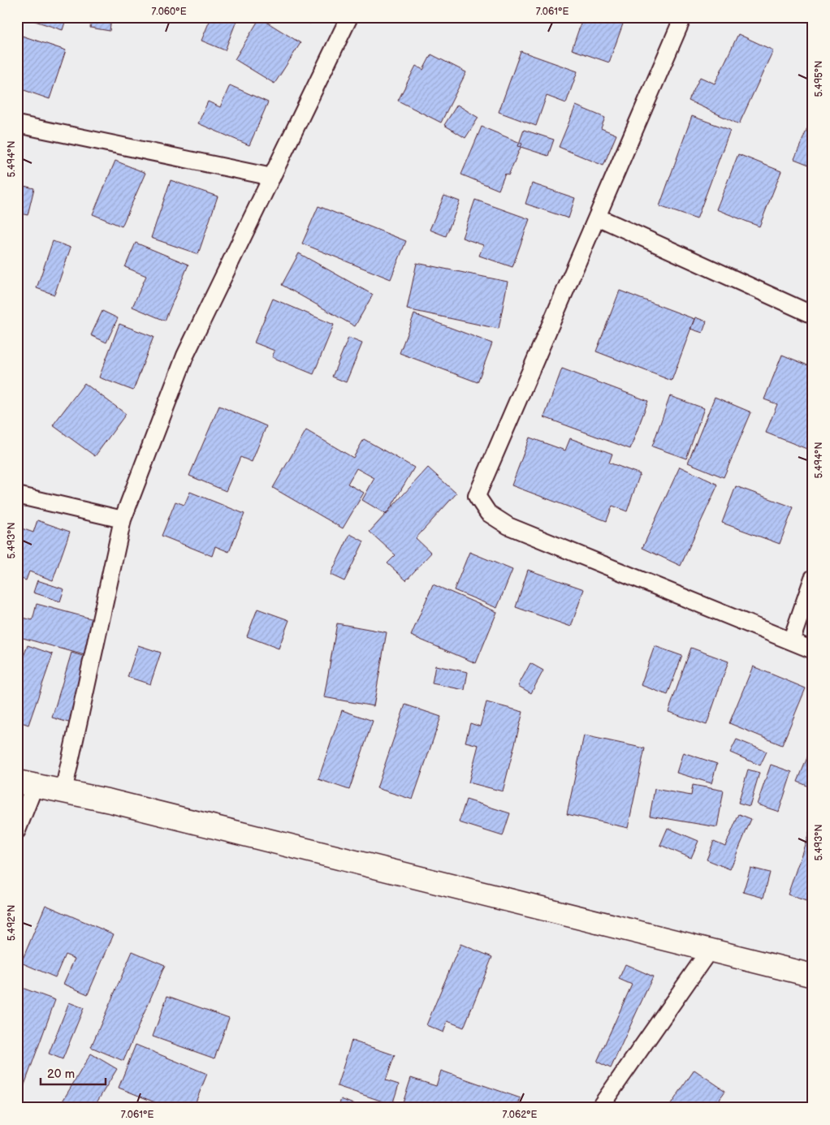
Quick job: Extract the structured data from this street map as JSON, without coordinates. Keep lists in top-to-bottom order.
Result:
{
  "scale_bar": "20 m",
  "coordinates": [
    "7.060°E",
    "7.061°E",
    "5.495°N",
    "5.494°N",
    "5.493°N",
    "5.492°N",
    "7.062°E"
  ]
}
